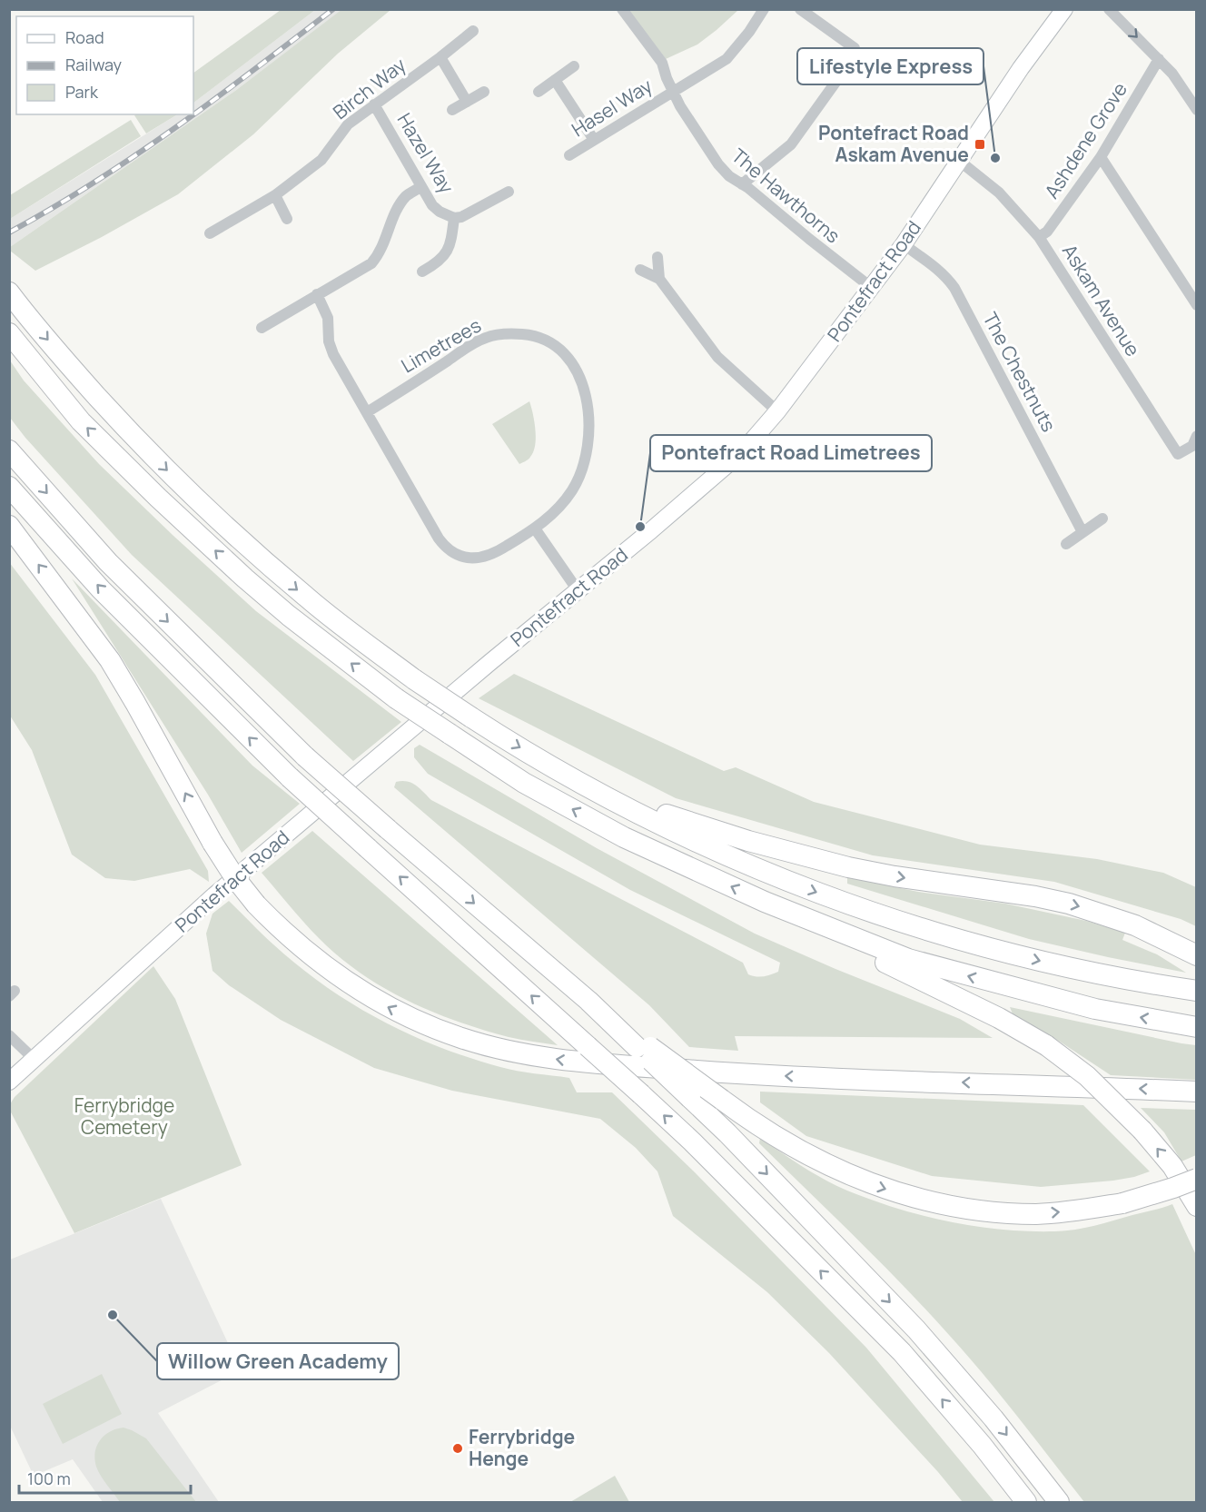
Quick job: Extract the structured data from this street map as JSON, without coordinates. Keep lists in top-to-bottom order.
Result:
{
  "streets": {
    "street": [
      "Birch Way",
      "Hasel Way",
      "Ashdene Grove",
      "Hazel Way",
      "The Hawthorns",
      "Pontefract Road",
      "Askam Avenue",
      "Limetrees",
      "The Chestnuts"
    ]
  },
  "crossings": [
    ["Birch Way", "Hazel Way"],
    ["Hasel Way", "The Hawthorns"],
    ["Ashdene Grove", "Askam Avenue"],
    ["The Hawthorns", "Pontefract Road"],
    ["Pontefract Road", "Askam Avenue"],
    ["Pontefract Road", "The Chestnuts"]
  ],
  "parks": ["Ferrybridge Cemetery"],
  "places": {
    "transit": ["Pontefract Road Askam Avenue"],
    "other": [
      "Lifestyle Express",
      "Pontefract Road Limetrees",
      "Willow Green Academy",
      "Ferrybridge Henge"
    ]
  },
  "legend": ["Road", "Railway", "Park"],
  "scale_bar": "100 m"
}
